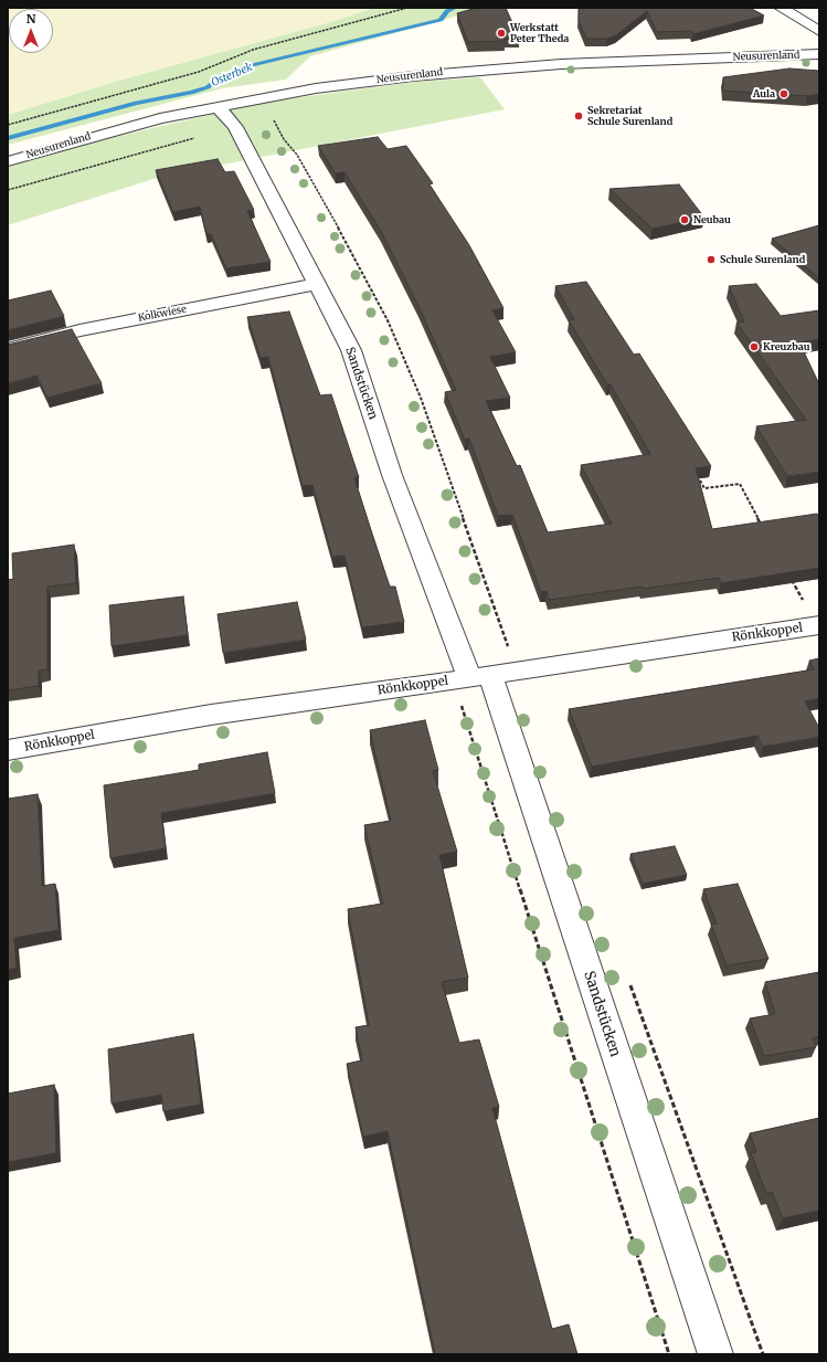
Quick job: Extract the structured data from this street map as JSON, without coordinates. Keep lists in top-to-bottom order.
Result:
{
  "streets": {
    "street": [
      "Neusurenland",
      "Kolkwiese",
      "Sandstücken",
      "Rönkkoppel"
    ]
  },
  "crossings": [
    ["Neusurenland", "Sandstücken"],
    ["Kolkwiese", "Sandstücken"],
    ["Sandstücken", "Rönkkoppel"]
  ],
  "water": ["Osterbek"],
  "places": [
    "Werkstatt Peter Theda",
    "Aula",
    "Sekretariat Schule Surenland",
    "Neubau",
    "Schule Surenland",
    "Kreuzbau"
  ],
  "north": "top"
}
